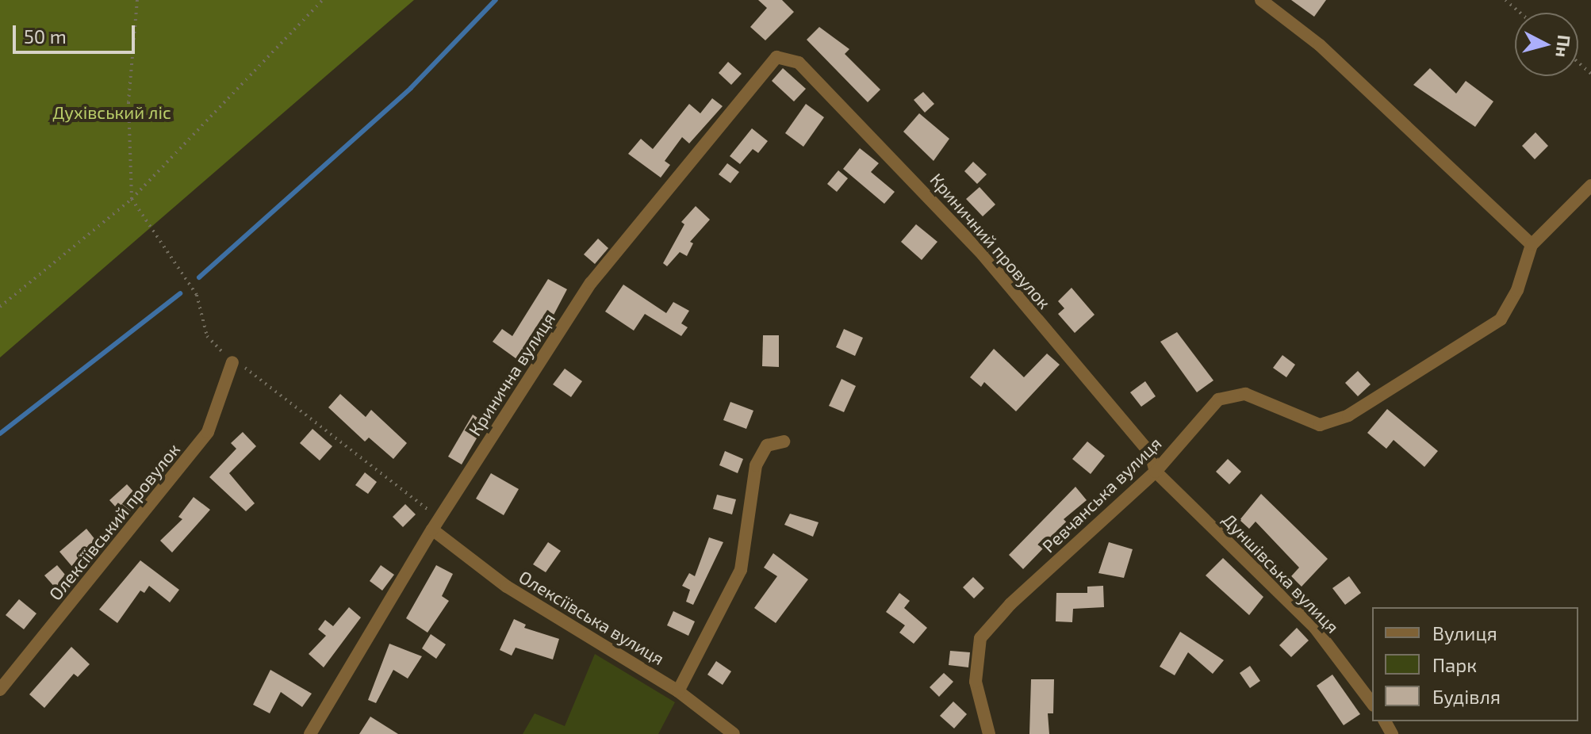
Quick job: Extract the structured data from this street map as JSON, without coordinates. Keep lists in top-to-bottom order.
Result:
{
  "streets": {
    "street": [
      "Криничний провулок",
      "Кринична вулиця",
      "Ревчанська вулиця",
      "Олексіївський провулок",
      "Дуншівська вулиця",
      "Олексіївська вулиця"
    ]
  },
  "crossings": [
    ["Криничний провулок", "Кринична вулиця"],
    ["Криничний провулок", "Ревчанська вулиця"],
    ["Криничний провулок", "Дуншівська вулиця"],
    ["Кринична вулиця", "Олексіївська вулиця"],
    ["Ревчанська вулиця", "Дуншівська вулиця"]
  ],
  "parks": ["Духівський ліс"],
  "legend": ["Вулиця", "Парк", "Будівля"],
  "scale_bar": "50 m",
  "north": "right"
}
